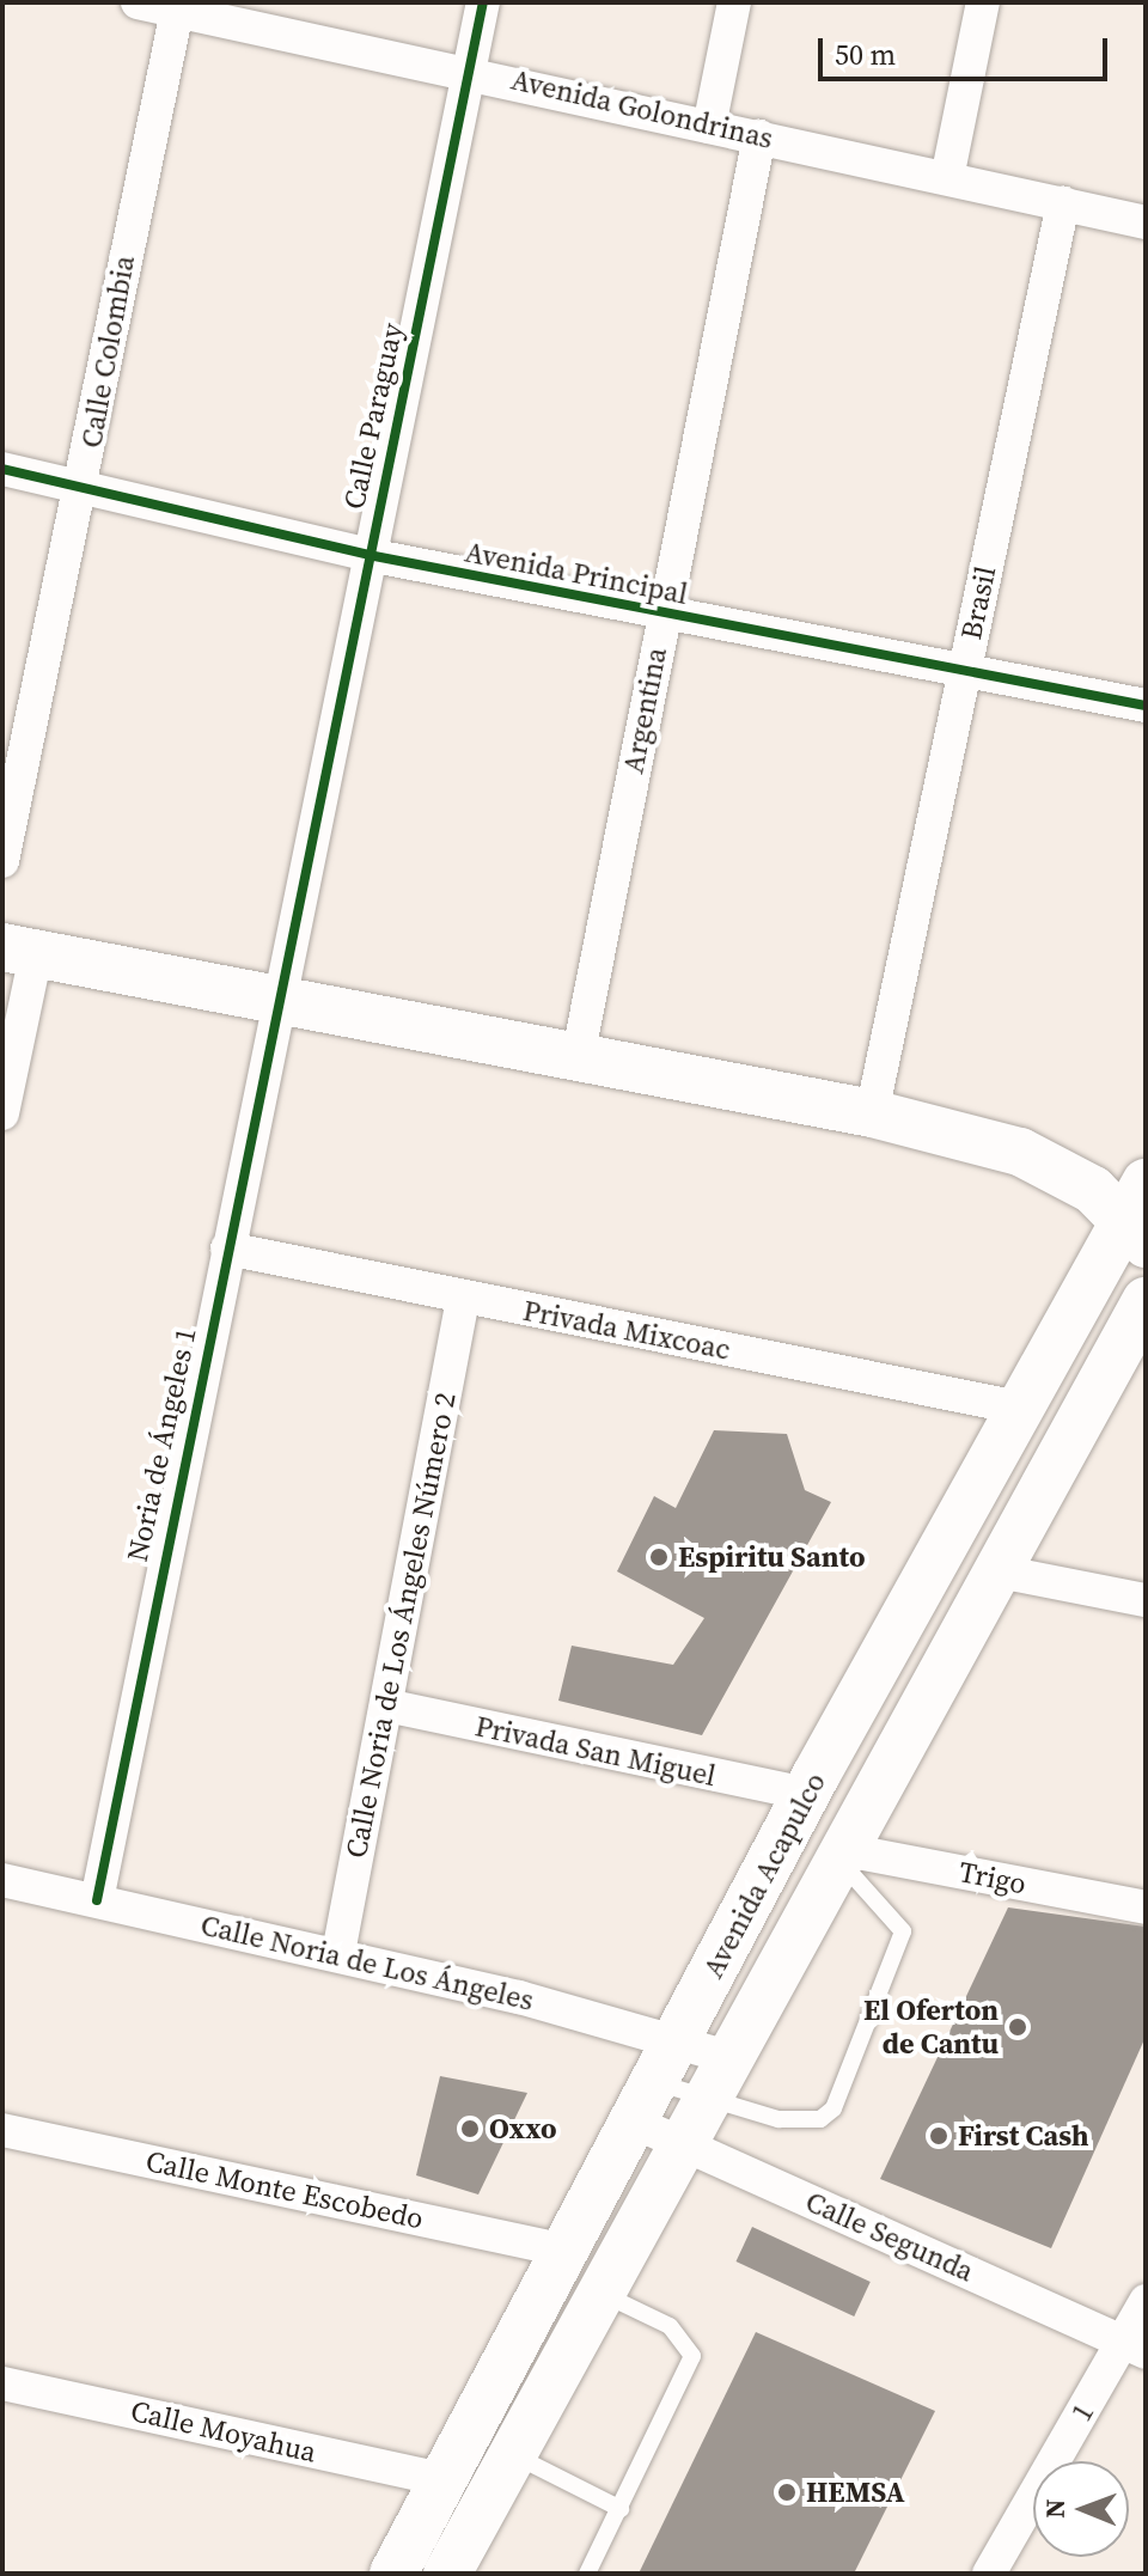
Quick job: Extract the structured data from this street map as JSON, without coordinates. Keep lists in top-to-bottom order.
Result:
{
  "streets": {
    "main road": ["Avenida Acapulco"],
    "street": [
      "Avenida Golondrinas",
      "Calle Colombia",
      "Calle Paraguay",
      "Avenida Principal",
      "Brasil",
      "Argentina",
      "Privada Mixcoac",
      "Noria de Ángeles 1",
      "Calle Noria de Los Ángeles Número 2",
      "Privada San Miguel",
      "Trigo",
      "Calle Noria de Los Ángeles",
      "Calle Monte Escobedo",
      "Calle Segunda",
      "1",
      "Calle Moyahua"
    ]
  },
  "crossings": [
    ["Avenida Golondrinas", "Calle Colombia"],
    ["Avenida Golondrinas", "Calle Paraguay"],
    ["Avenida Golondrinas", "Brasil"],
    ["Avenida Golondrinas", "Argentina"],
    ["Calle Colombia", "Avenida Principal"],
    ["Calle Paraguay", "Avenida Principal"],
    ["Calle Paraguay", "Noria de Ángeles 1"],
    ["Avenida Principal", "Brasil"],
    ["Avenida Principal", "Argentina"],
    ["Privada Mixcoac", "Noria de Ángeles 1"],
    ["Privada Mixcoac", "Calle Noria de Los Ángeles Número 2"],
    ["Privada Mixcoac", "Avenida Acapulco"],
    ["Noria de Ángeles 1", "Calle Noria de Los Ángeles"],
    ["Calle Noria de Los Ángeles Número 2", "Privada San Miguel"],
    ["Calle Noria de Los Ángeles Número 2", "Calle Noria de Los Ángeles"],
    ["Privada San Miguel", "Avenida Acapulco"],
    ["Avenida Acapulco", "Trigo"],
    ["Avenida Acapulco", "Calle Noria de Los Ángeles"],
    ["Avenida Acapulco", "Calle Monte Escobedo"],
    ["Avenida Acapulco", "Calle Segunda"],
    ["Avenida Acapulco", "Calle Moyahua"],
    ["Calle Noria de Los Ángeles", "Calle Segunda"],
    ["Calle Segunda", "1"]
  ],
  "places": [
    "Espiritu Santo",
    "El Oferton de Cantu",
    "Oxxo",
    "First Cash",
    "HEMSA"
  ],
  "scale_bar": "50 m",
  "north": "left"
}
